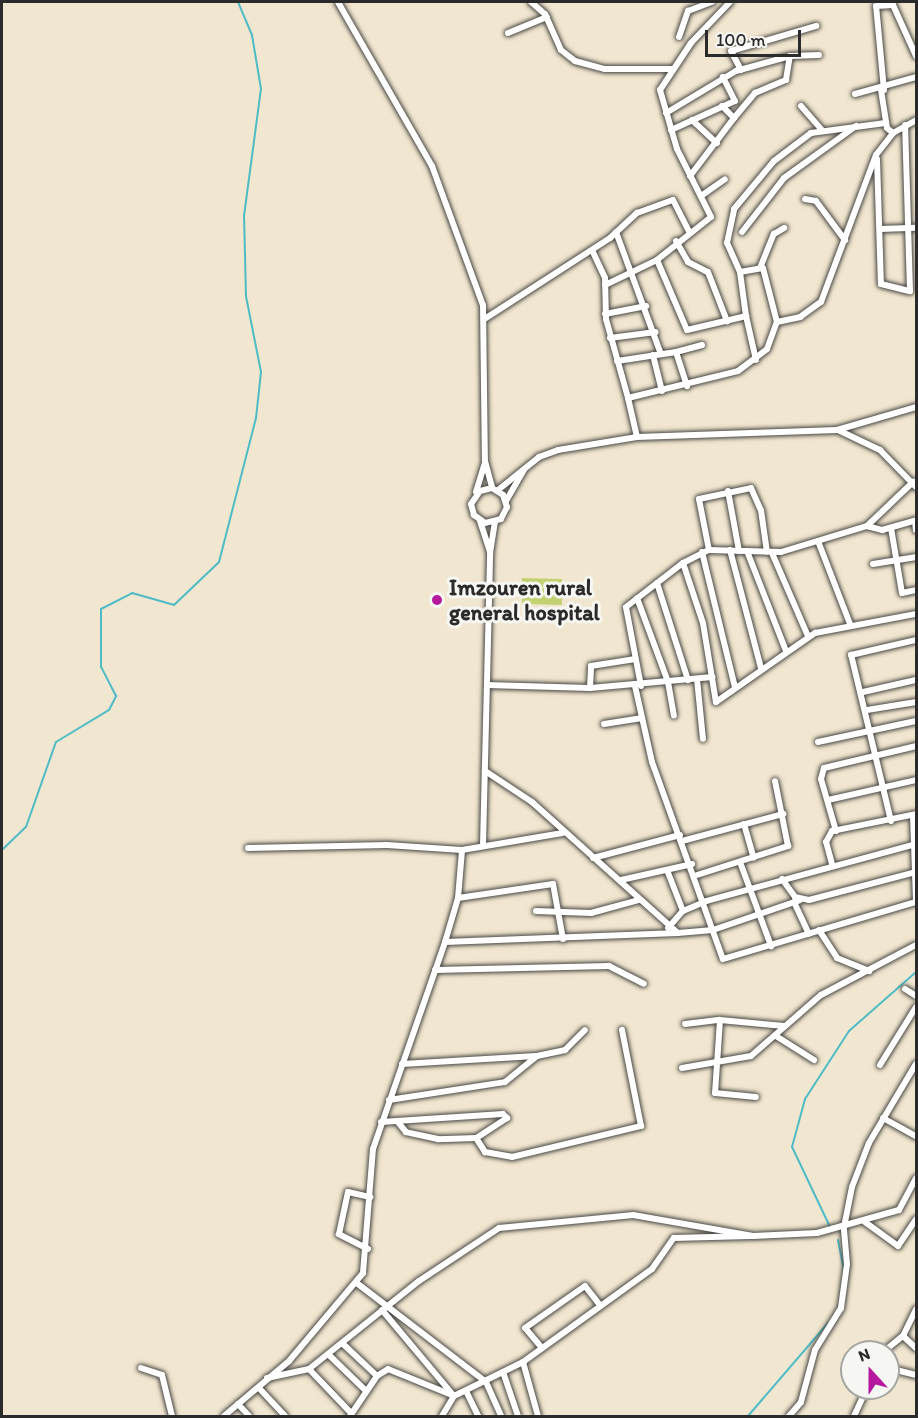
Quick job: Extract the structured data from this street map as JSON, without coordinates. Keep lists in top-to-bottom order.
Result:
{
  "places": ["Imzouren rural general hospital"],
  "scale_bar": "100 m",
  "north": "top"
}
